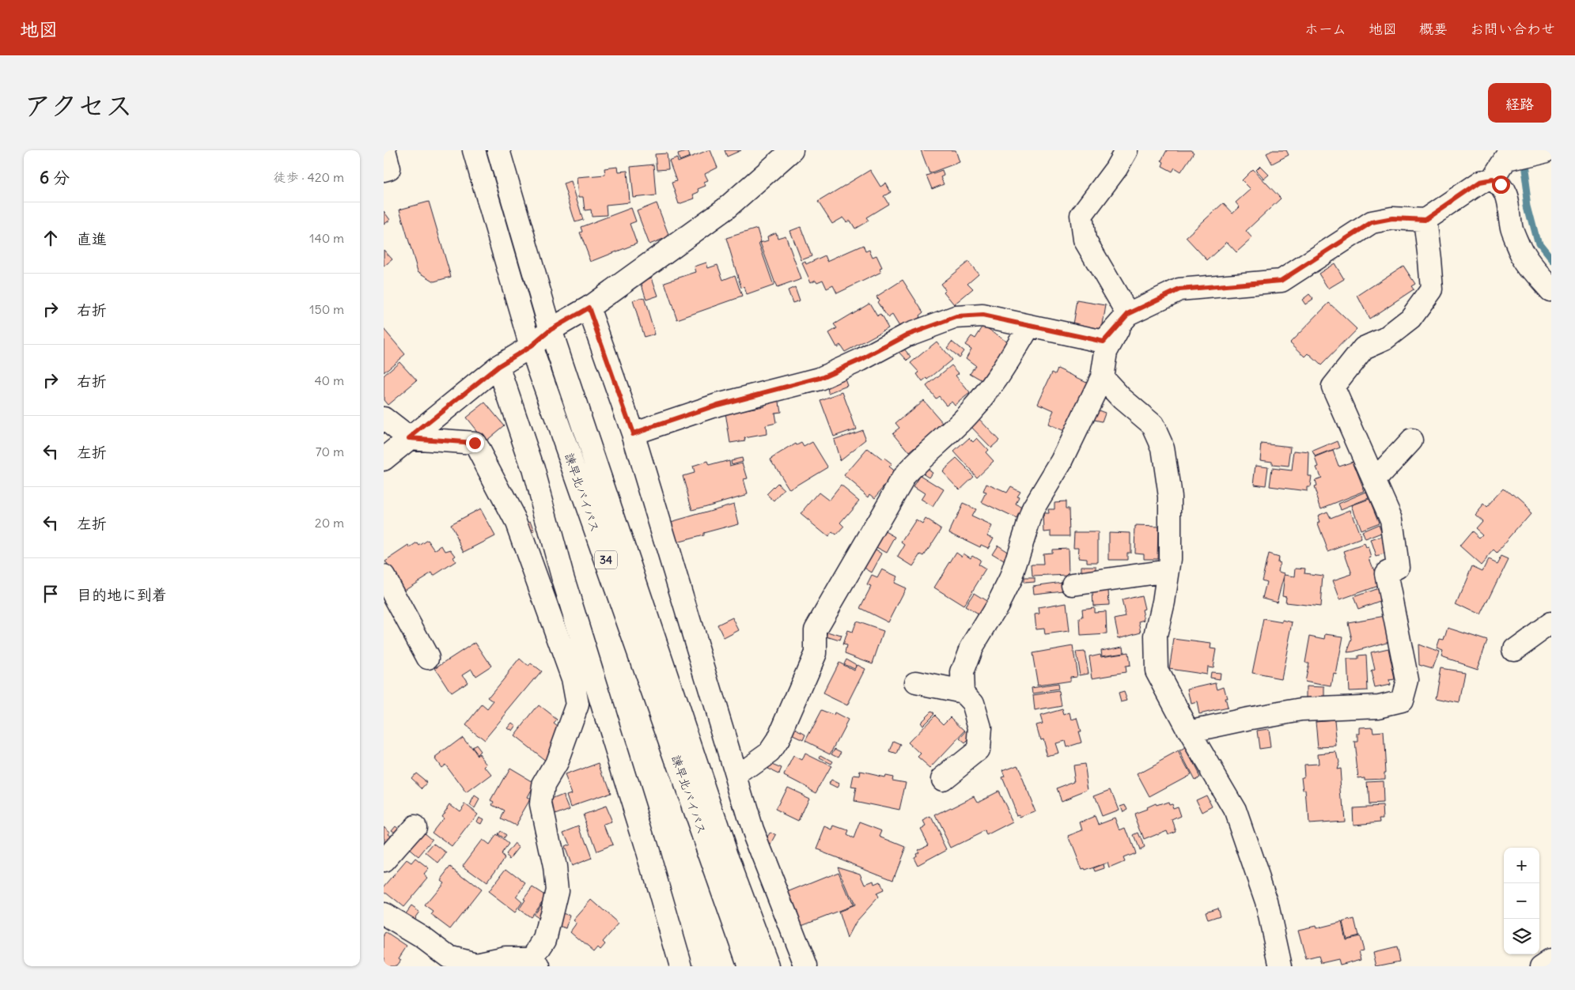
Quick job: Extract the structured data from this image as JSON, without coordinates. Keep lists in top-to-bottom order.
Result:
{
  "streets": {
    "main road": ["諫早北バイパス", "34"]
  },
  "page": {
    "header": "地図",
    "nav": [
      "ホーム",
      "地図",
      "概要",
      "お問い合わせ"
    ],
    "title": "アクセス",
    "buttons": "経路",
    "heading": ["6 分", "徒歩 · 420 m"],
    "list": [
      ["直進", "140 m"],
      ["右折", "150 m"],
      ["右折", "40 m"],
      ["左折", "70 m"],
      ["左折", "20 m"],
      "目的地に到着"
    ],
    "map_buttons": ["+", "−"]
  }
}
